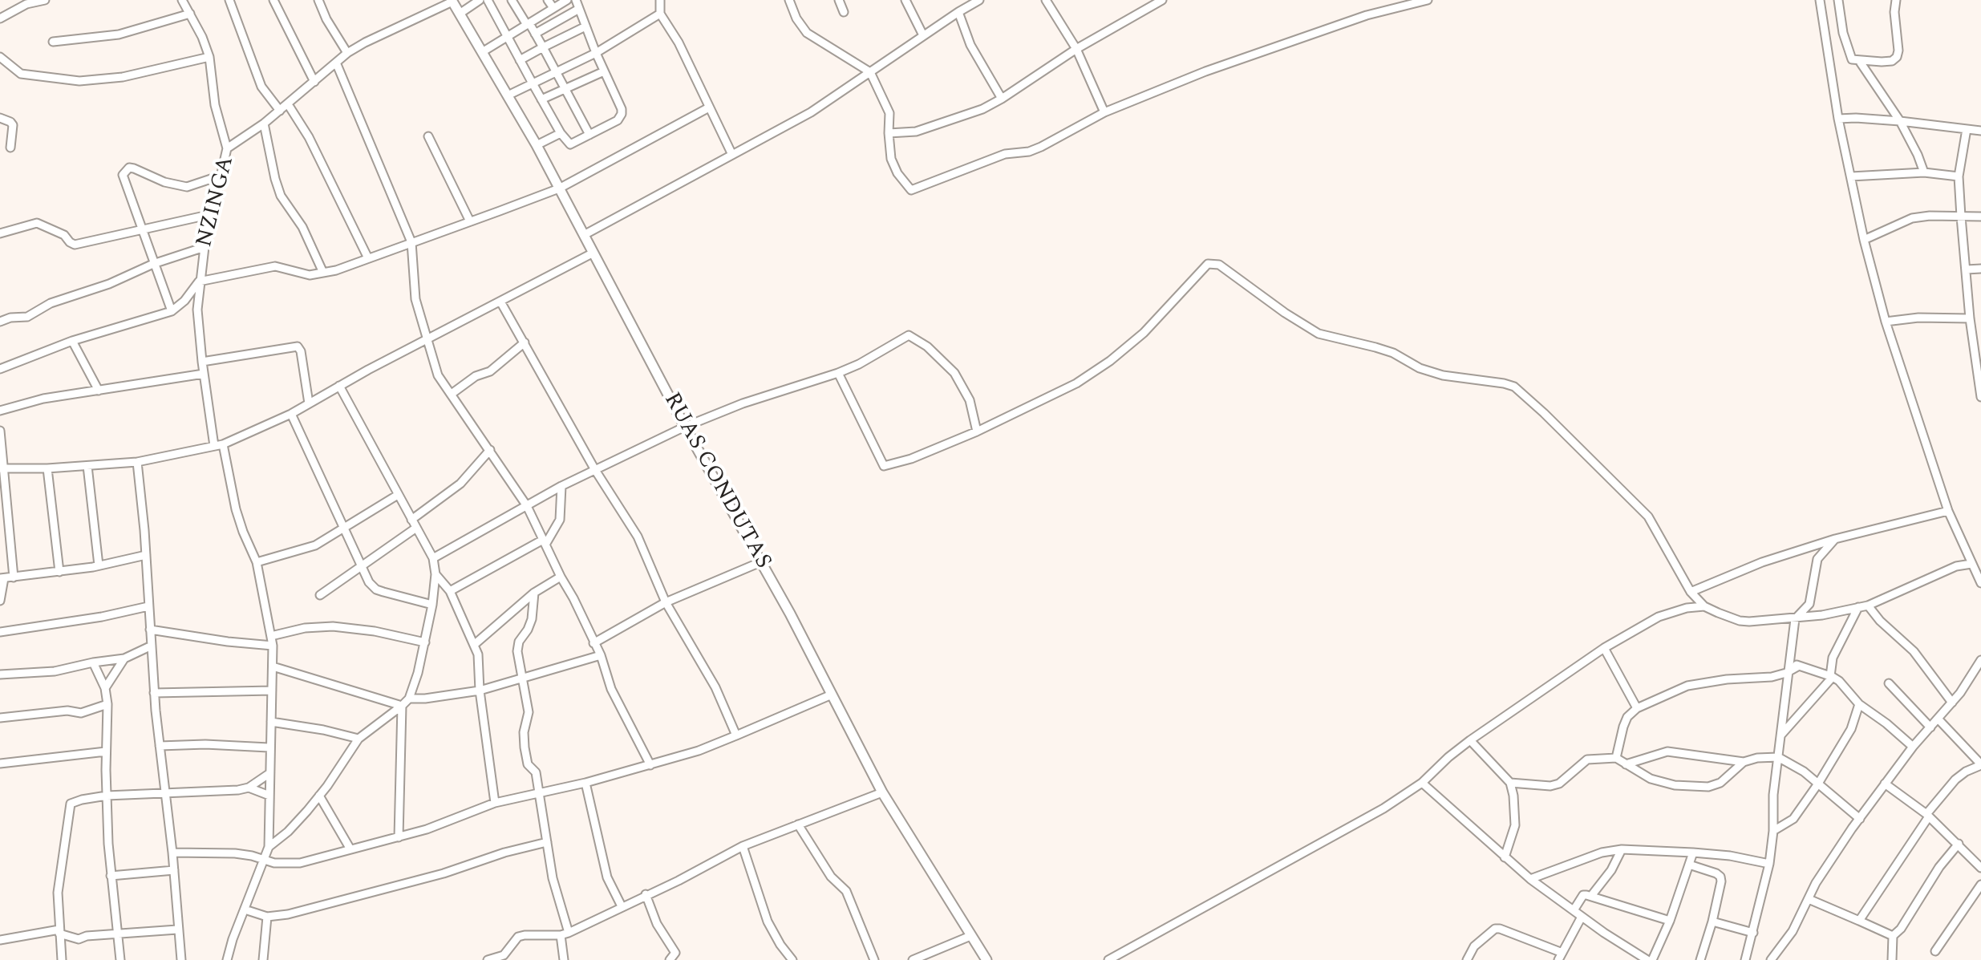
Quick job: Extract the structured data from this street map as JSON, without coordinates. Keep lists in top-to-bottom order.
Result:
{
  "streets": {
    "street": ["NZINGA", "RUAS CONDUTAS"]
  },
  "crossings": [
    ["NZINGA", "RUAS CONDUTAS"]
  ]
}
